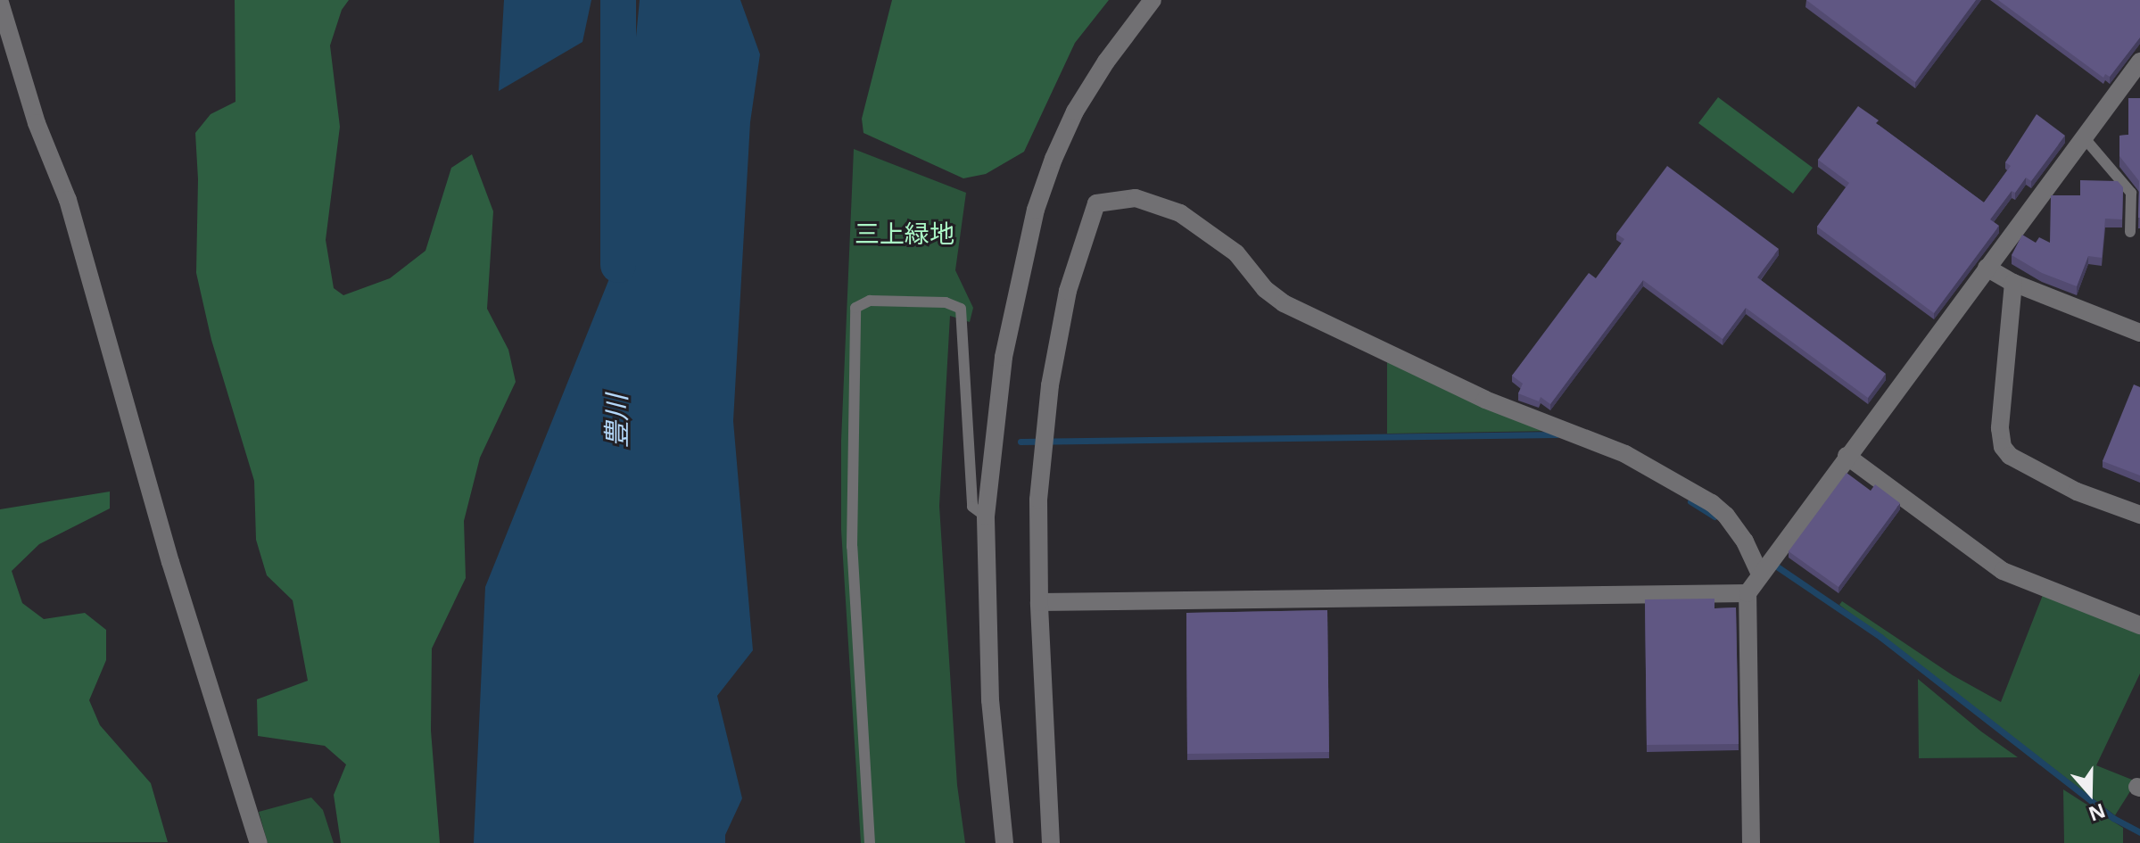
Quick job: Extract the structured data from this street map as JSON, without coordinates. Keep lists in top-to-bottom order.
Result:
{
  "water": ["豊川"],
  "parks": ["三上緑地"],
  "north": "bottom"
}
